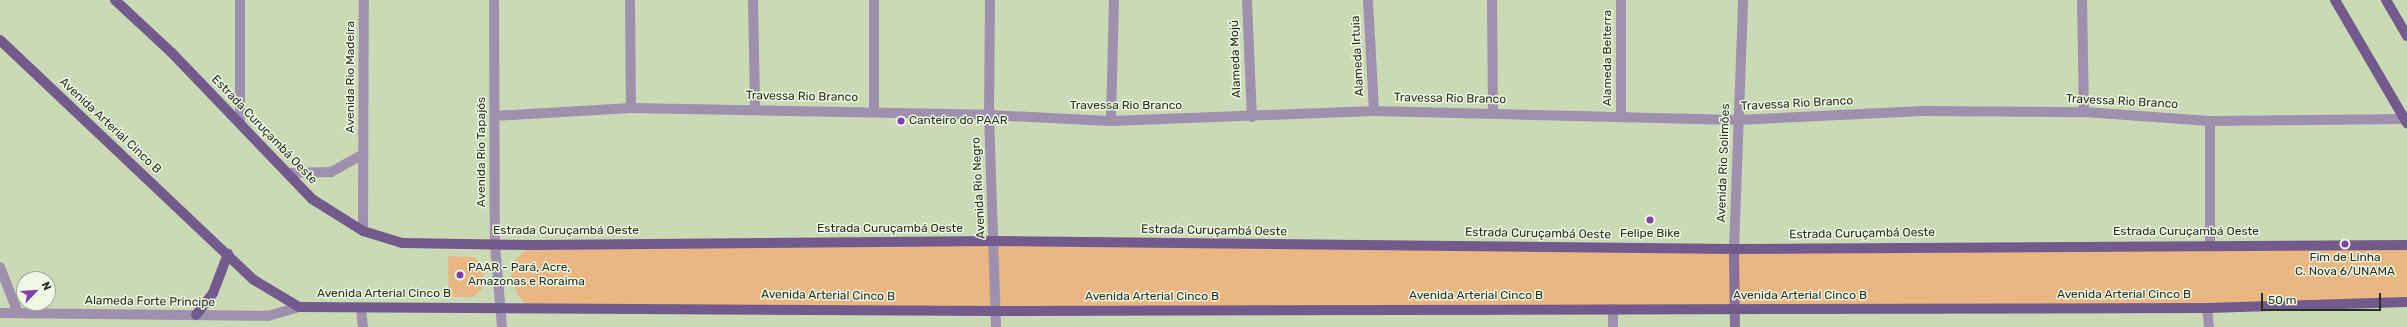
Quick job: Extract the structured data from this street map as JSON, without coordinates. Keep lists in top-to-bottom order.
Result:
{
  "streets": {
    "main road": ["Avenida Arterial Cinco B", "Estrada Curuçambá Oeste", "Avenida Rio Solimões"],
    "street": [
      "Alameda Irtuia",
      "Alameda Belterra",
      "Alameda Mojú",
      "Avenida Rio Madeira",
      "Travessa Rio Branco",
      "Avenida Rio Tapajós",
      "Avenida Rio Negro",
      "Alameda Forte Principe"
    ]
  },
  "crossings": [
    ["Alameda Irtuia", "Travessa Rio Branco"],
    ["Alameda Belterra", "Travessa Rio Branco"],
    ["Alameda Mojú", "Travessa Rio Branco"],
    ["Avenida Rio Madeira", "Estrada Curuçambá Oeste"],
    ["Travessa Rio Branco", "Avenida Rio Tapajós"],
    ["Travessa Rio Branco", "Avenida Rio Solimões"],
    ["Travessa Rio Branco", "Avenida Rio Negro"],
    ["Avenida Arterial Cinco B", "Avenida Rio Tapajós"],
    ["Avenida Arterial Cinco B", "Avenida Rio Solimões"],
    ["Avenida Arterial Cinco B", "Avenida Rio Negro"],
    ["Avenida Arterial Cinco B", "Alameda Forte Principe"],
    ["Estrada Curuçambá Oeste", "Avenida Rio Tapajós"],
    ["Estrada Curuçambá Oeste", "Avenida Rio Solimões"],
    ["Estrada Curuçambá Oeste", "Avenida Rio Negro"]
  ],
  "places": [
    "Canteiro do PAAR",
    "Felipe Bike",
    "Fim de Linha C. Nova 6/UNAMA",
    "PAAR - Pará, Acre, Amazonas e Roraima"
  ],
  "scale_bar": "50 m",
  "north": "top right"
}
